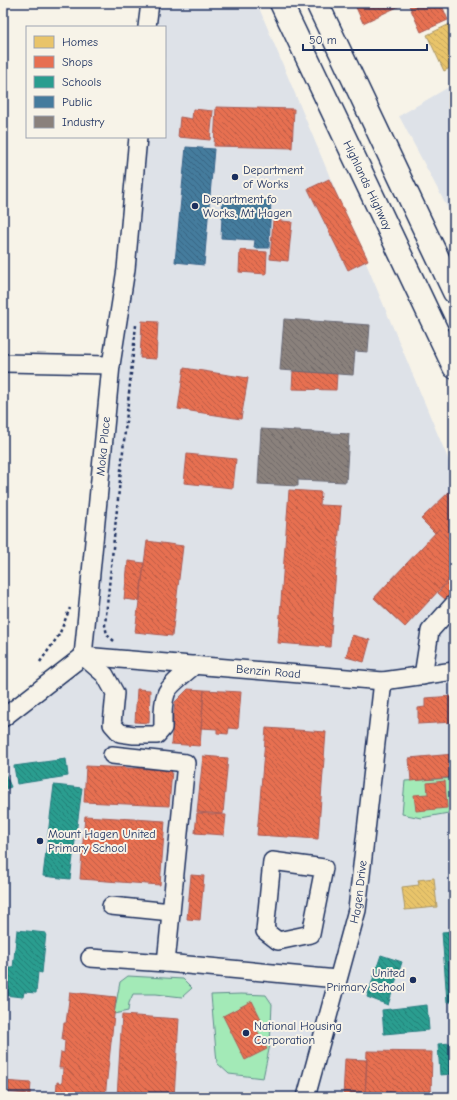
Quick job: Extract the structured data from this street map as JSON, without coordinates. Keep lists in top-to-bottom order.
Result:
{
  "streets": {
    "highway": ["Highlands Highway"],
    "street": ["Moka Place", "Benzin Road", "Hagen Drive"]
  },
  "crossings": [
    ["Moka Place", "Benzin Road"],
    ["Benzin Road", "Hagen Drive"]
  ],
  "places": [
    "Department of Works",
    "Department fo Works, Mt Hagen",
    "Mount Hagen United Primary School",
    "United Primary School",
    "National Housing Corporation"
  ],
  "legend": [
    "Homes",
    "Shops",
    "Schools",
    "Public",
    "Industry"
  ],
  "scale_bar": "50 m"
}
